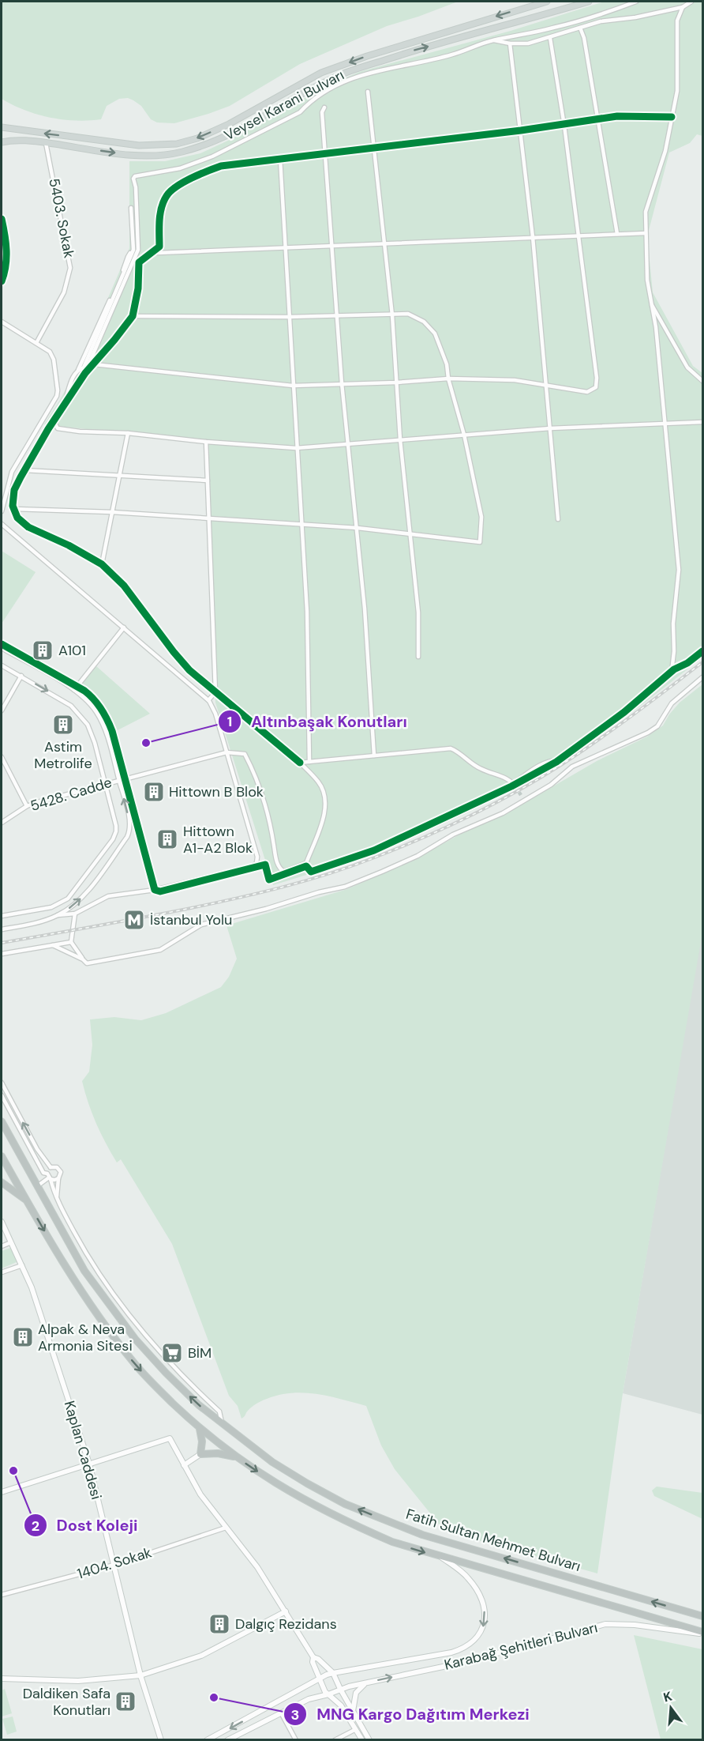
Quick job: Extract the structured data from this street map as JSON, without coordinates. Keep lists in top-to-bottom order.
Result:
{
  "streets": {
    "highway": ["Fatih Sultan Mehmet Bulvarı"],
    "main road": ["Veysel Karani Bulvarı"],
    "street": [
      "5403. Sokak",
      "5428. Cadde",
      "Kaplan Caddesi",
      "1404. Sokak",
      "Karabağ Şehitleri Bulvarı"
    ]
  },
  "crossings": [
    ["Veysel Karani Bulvarı", "5403. Sokak"],
    ["Kaplan Caddesi", "1404. Sokak"],
    ["Fatih Sultan Mehmet Bulvarı", "Karabağ Şehitleri Bulvarı"]
  ],
  "places": {
    "building": [
      "A101",
      "Astim Metrolife",
      "Hittown B Blok",
      "Hittown A1-A2 Blok",
      "Alpak & Neva Armonia Sitesi",
      "Dalgıç Rezidans",
      "Daldiken Safa Konutları"
    ],
    "other": ["Altınbaşak Konutları", "Dost Koleji", "MNG Kargo Dağıtım Merkezi"],
    "metro station": ["İstanbul Yolu"],
    "supermarket": ["BİM"]
  },
  "north": "top"
}
